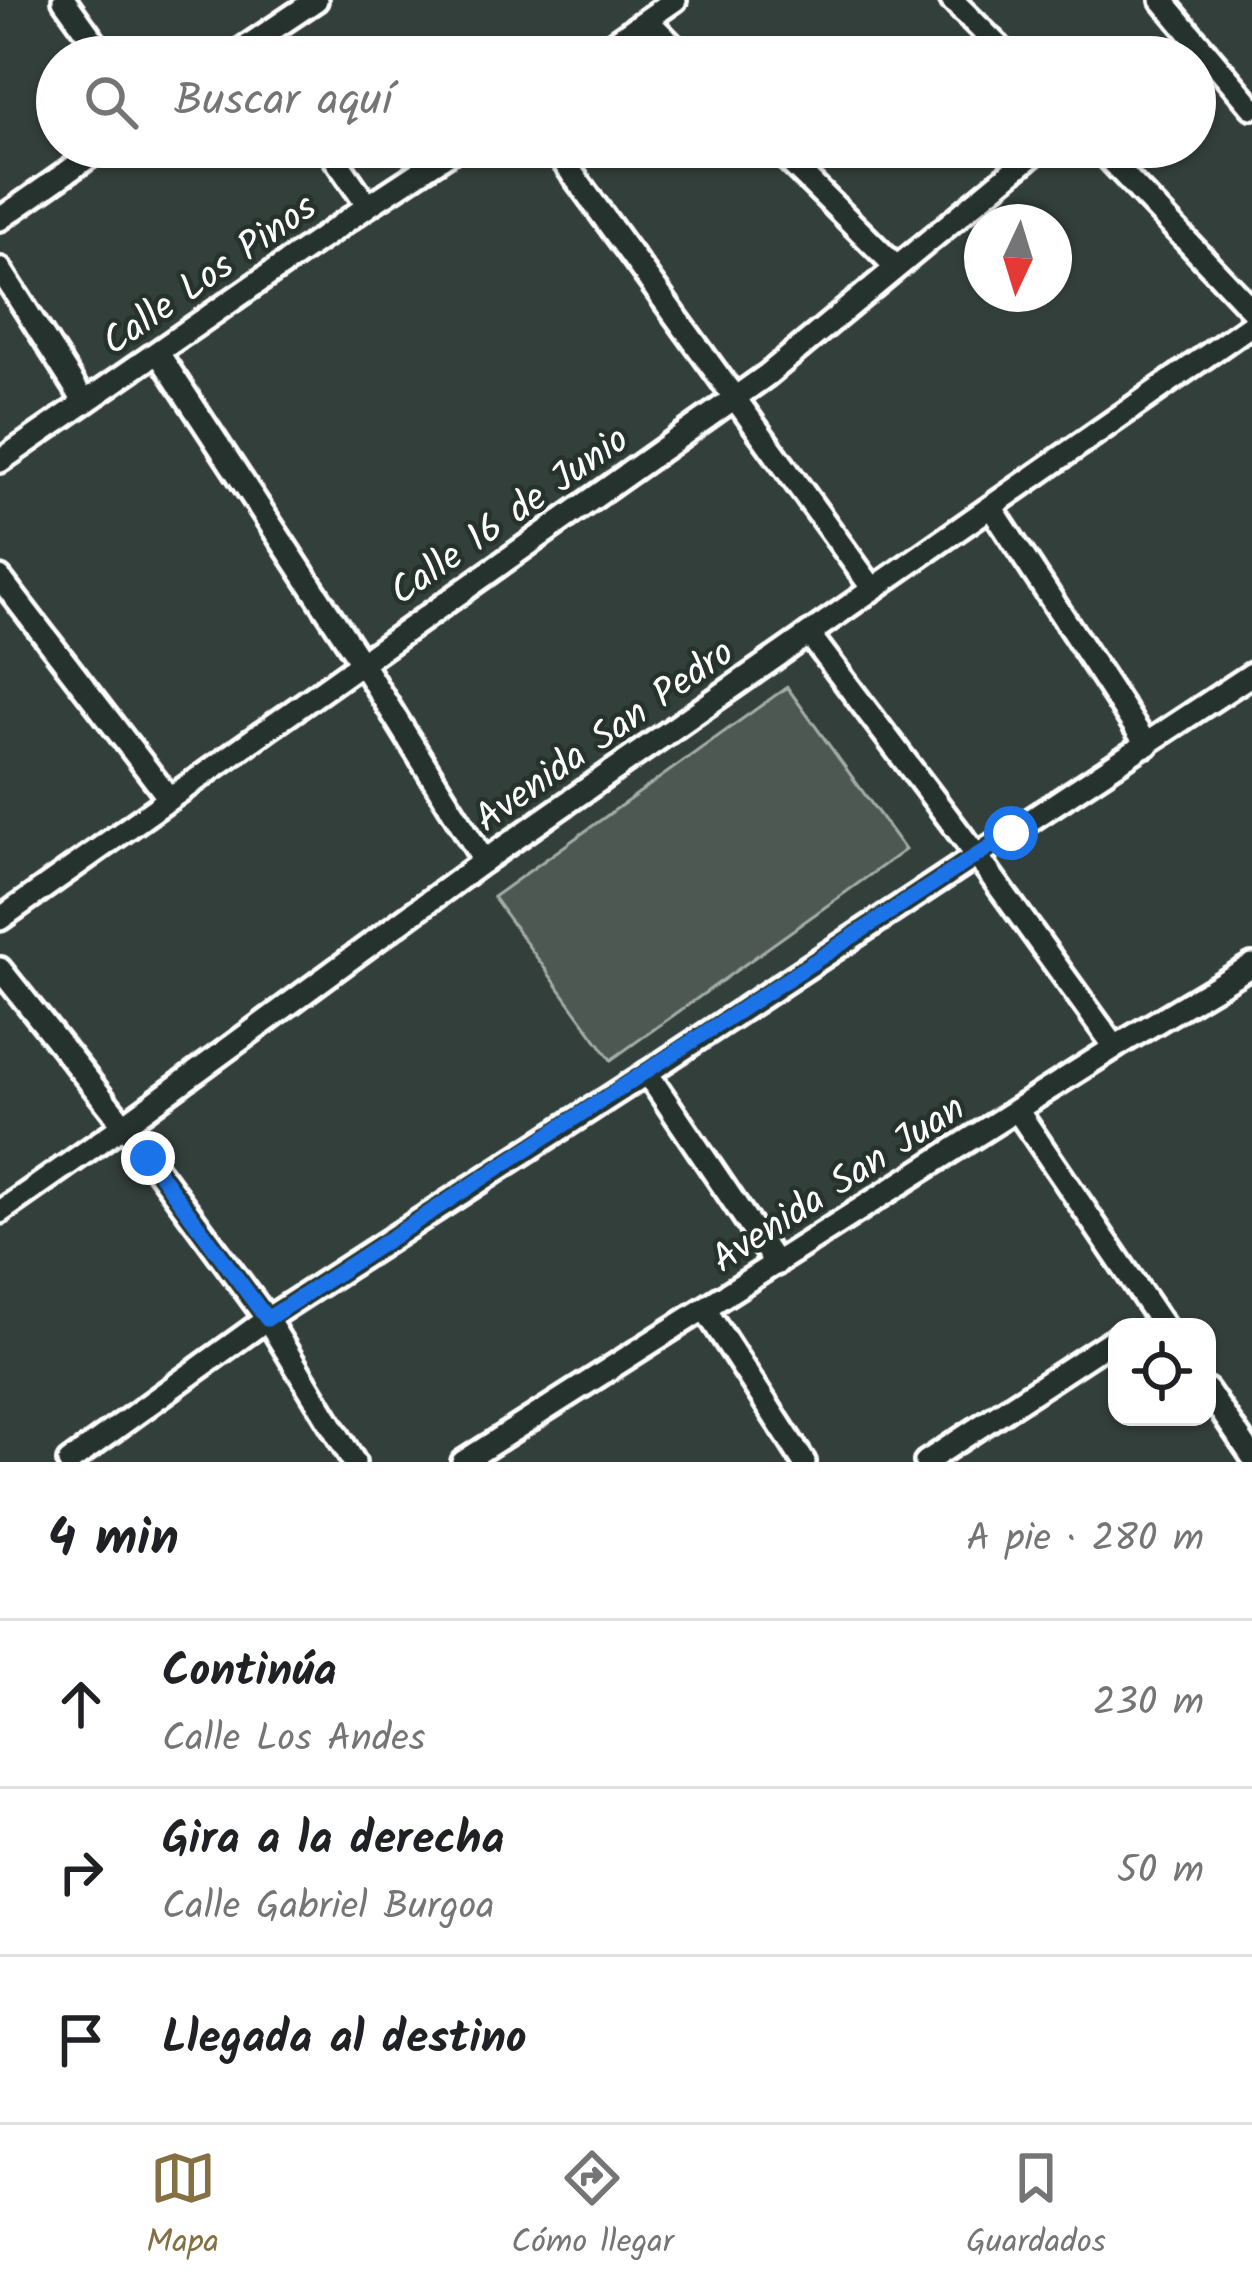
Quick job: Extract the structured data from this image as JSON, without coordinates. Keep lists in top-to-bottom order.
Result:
{
  "streets": {
    "street": [
      "Calle Los Pinos",
      "Calle 16 de Junio",
      "Avenida San Pedro",
      "Avenida San Juan"
    ]
  },
  "north": "bottom",
  "page": {
    "search": "Buscar aquí",
    "heading": ["4 min", "A pie · 280 m"],
    "list": [
      ["Continúa", "Calle Los Andes", "230 m"],
      ["Gira a la derecha", "Calle Gabriel Burgoa", "50 m"],
      "Llegada al destino"
    ],
    "nav": ["Mapa", "Cómo llegar", "Guardados"]
  }
}
